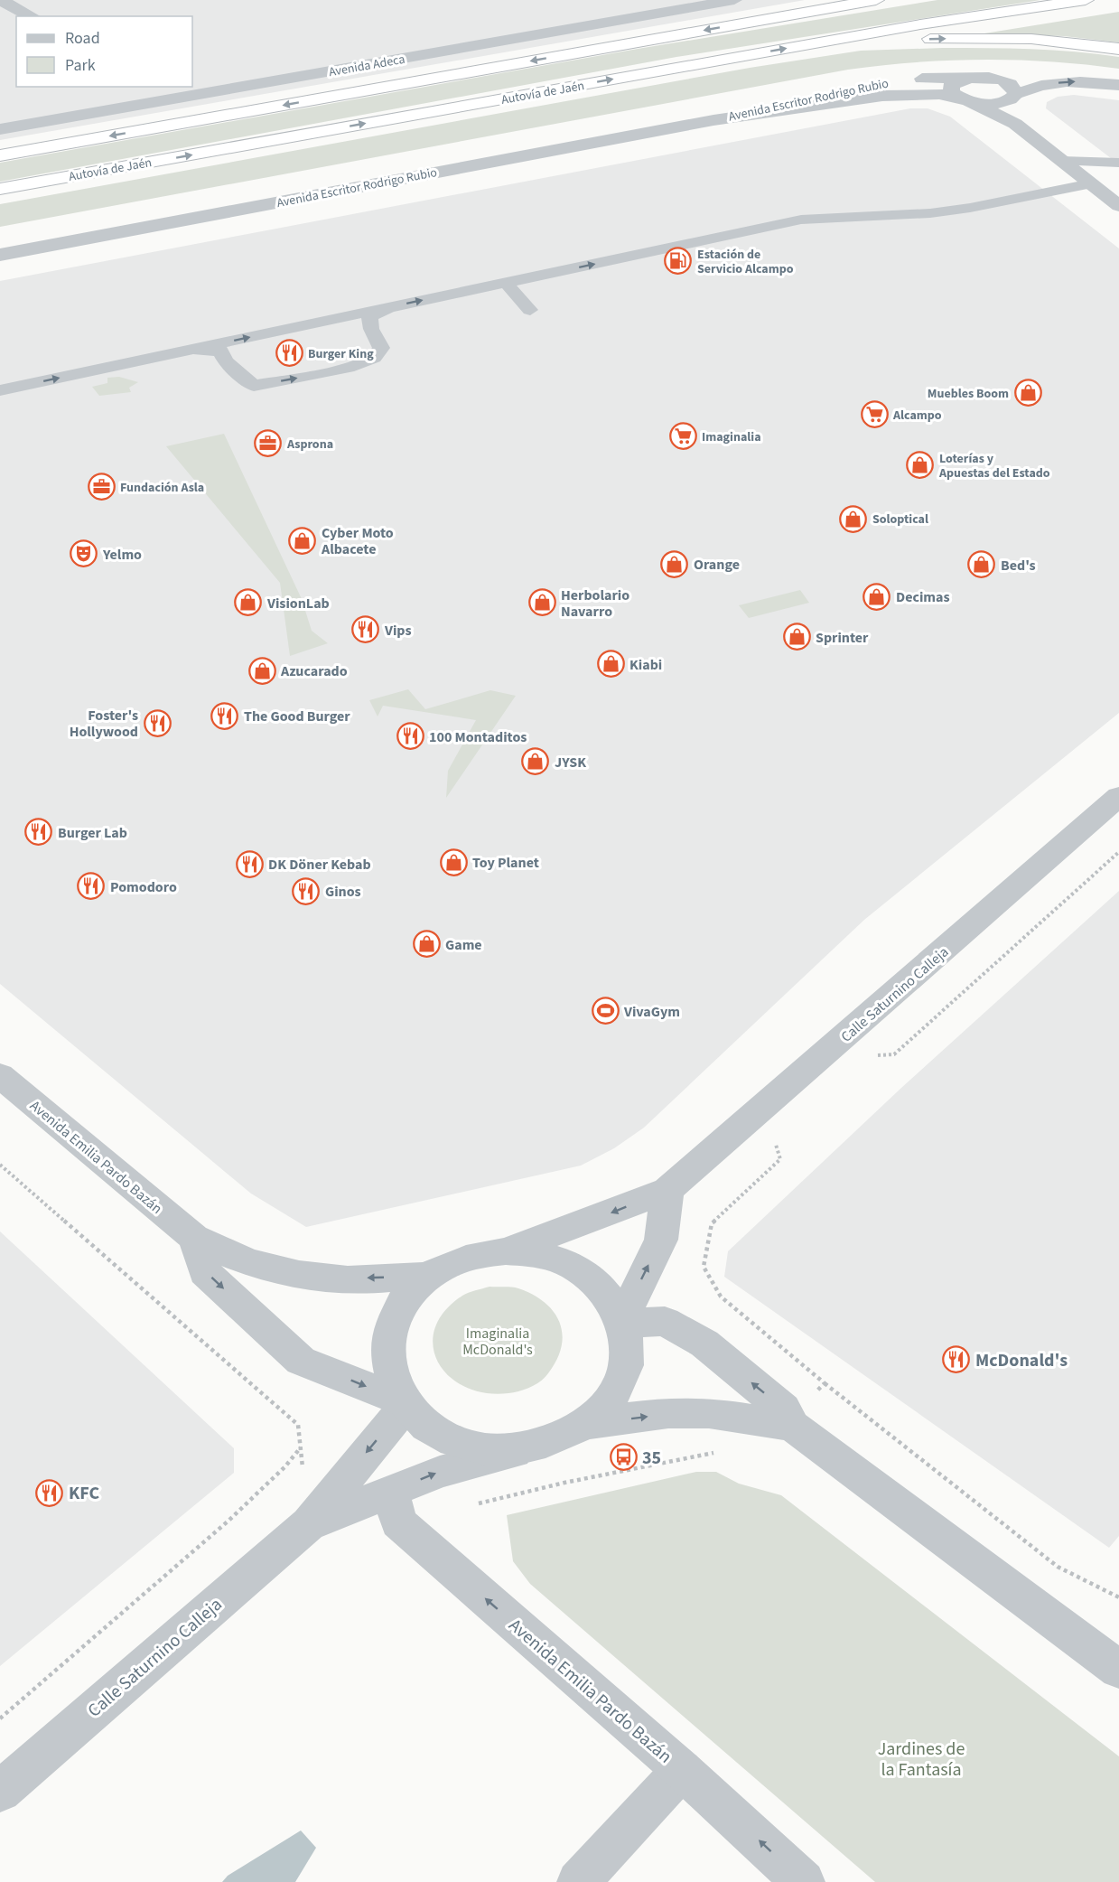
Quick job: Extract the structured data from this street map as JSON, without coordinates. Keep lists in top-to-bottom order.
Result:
{
  "streets": {
    "highway": ["Autovía de Jaén"],
    "street": [
      "Avenida Adeca",
      "Avenida Escritor Rodrigo Rubio",
      "Calle Saturnino Calleja",
      "Avenida Emilia Pardo Bazán"
    ]
  },
  "crossings": [
    ["Calle Saturnino Calleja", "Avenida Emilia Pardo Bazán"]
  ],
  "parks": ["Imaginalia McDonald's", "Jardines de la Fantasía"],
  "places": {
    "fuel station": ["Estación de Servicio Alcampo"],
    "restaurant": [
      "Burger King",
      "Vips",
      "The Good Burger",
      "Foster's Hollywood",
      "100 Montaditos",
      "Burger Lab",
      "DK Döner Kebab",
      "Pomodoro",
      "Ginos",
      "McDonald's",
      "KFC"
    ],
    "shop": [
      "Muebles Boom",
      "Loterías y Apuestas del Estado",
      "Soloptical",
      "Cyber Moto Albacete",
      "Orange",
      "Bed's",
      "Decimas",
      "VisionLab",
      "Herbolario Navarro",
      "Sprinter",
      "Kiabi",
      "Azucarado",
      "JYSK",
      "Toy Planet",
      "Game"
    ],
    "supermarket": ["Alcampo", "Imaginalia"],
    "office": ["Asprona", "Fundación Asla"],
    "theatre": ["Yelmo"],
    "sports": ["VivaGym"],
    "bus stop": ["35"]
  },
  "legend": ["Road", "Park"]
}
